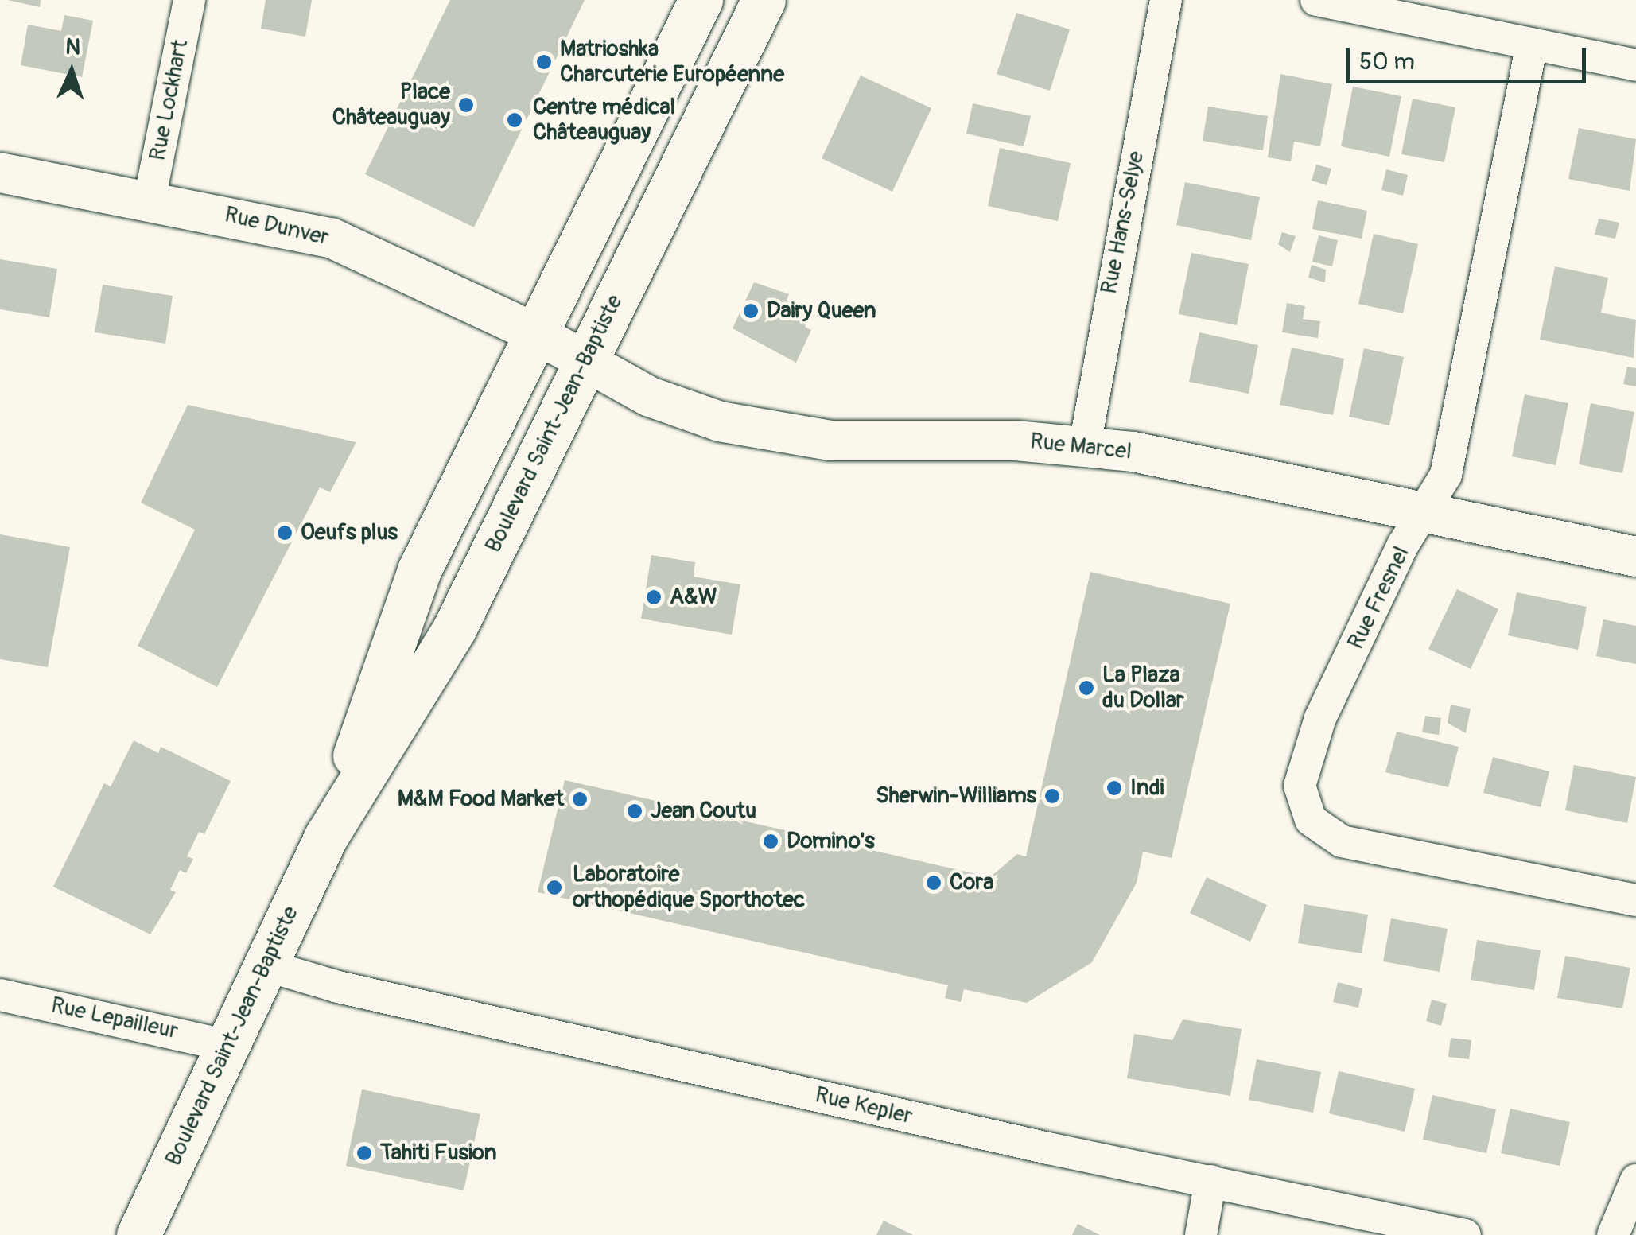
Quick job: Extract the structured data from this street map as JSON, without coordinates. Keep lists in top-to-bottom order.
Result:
{
  "streets": {
    "highway": ["Boulevard Saint-Jean-Baptiste"],
    "street": [
      "Rue Lockhart",
      "Rue Hans-Selye",
      "Rue Dunver",
      "Rue Marcel",
      "Rue Fresnel",
      "Rue Lepailleur",
      "Rue Kepler"
    ]
  },
  "crossings": [
    ["Rue Lockhart", "Rue Dunver"],
    ["Rue Hans-Selye", "Rue Marcel"],
    ["Rue Dunver", "Boulevard Saint-Jean-Baptiste"],
    ["Rue Dunver", "Rue Marcel"],
    ["Boulevard Saint-Jean-Baptiste", "Rue Marcel"],
    ["Boulevard Saint-Jean-Baptiste", "Rue Lepailleur"],
    ["Boulevard Saint-Jean-Baptiste", "Rue Kepler"],
    ["Rue Marcel", "Rue Fresnel"]
  ],
  "places": [
    "Matrioshka Charcuterie Européenne",
    "Place Châteauguay",
    "Centre médical Châteauguay",
    "Dairy Queen",
    "Oeufs plus",
    "A&W",
    "La Plaza du Dollar",
    "Indi",
    "Sherwin-Williams",
    "M&M Food Market",
    "Jean Coutu",
    "Domino's",
    "Cora",
    "Laboratoire orthopédique Sporthotec",
    "Tahiti Fusion"
  ],
  "scale_bar": "50 m",
  "north": "top"
}
